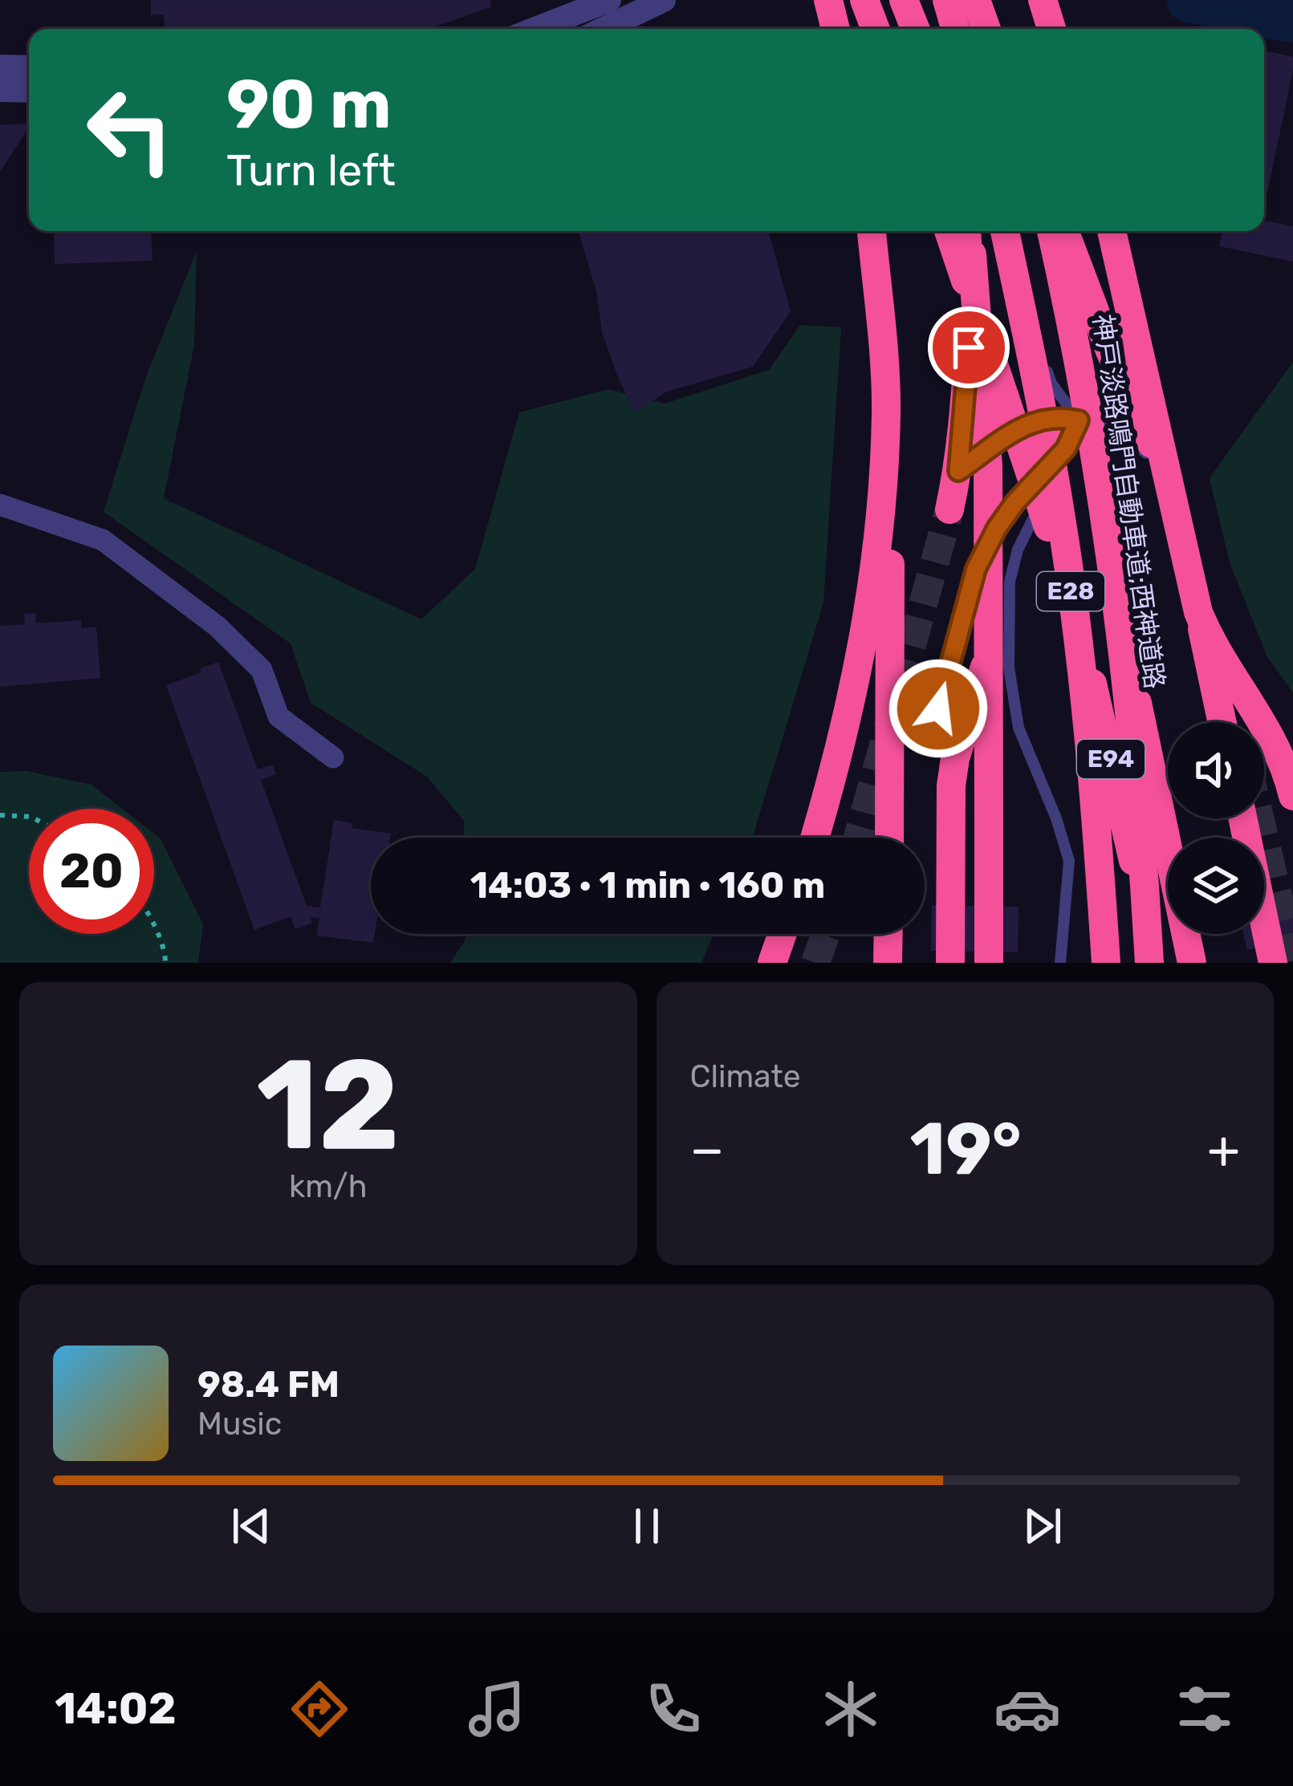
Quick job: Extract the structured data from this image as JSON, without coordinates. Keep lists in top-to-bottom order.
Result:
{
  "streets": {
    "highway": ["神戸淡路鳴門自動車道;西神道路", "E28", "E94"]
  },
  "crossings": [
    ["神戸淡路鳴門自動車道;西神道路", "E94"]
  ],
  "page": {
    "turn": ["90 m", "Turn left"],
    "limit": "20",
    "trip": "14:03 · 1 min · 160 m",
    "tile": [
      ["12", "km/h"],
      "Climate"
    ],
    "heat": ["−", "19°", "+"],
    "song": ["98.4 FM", "Music"],
    "tabs": "14:02"
  }
}
